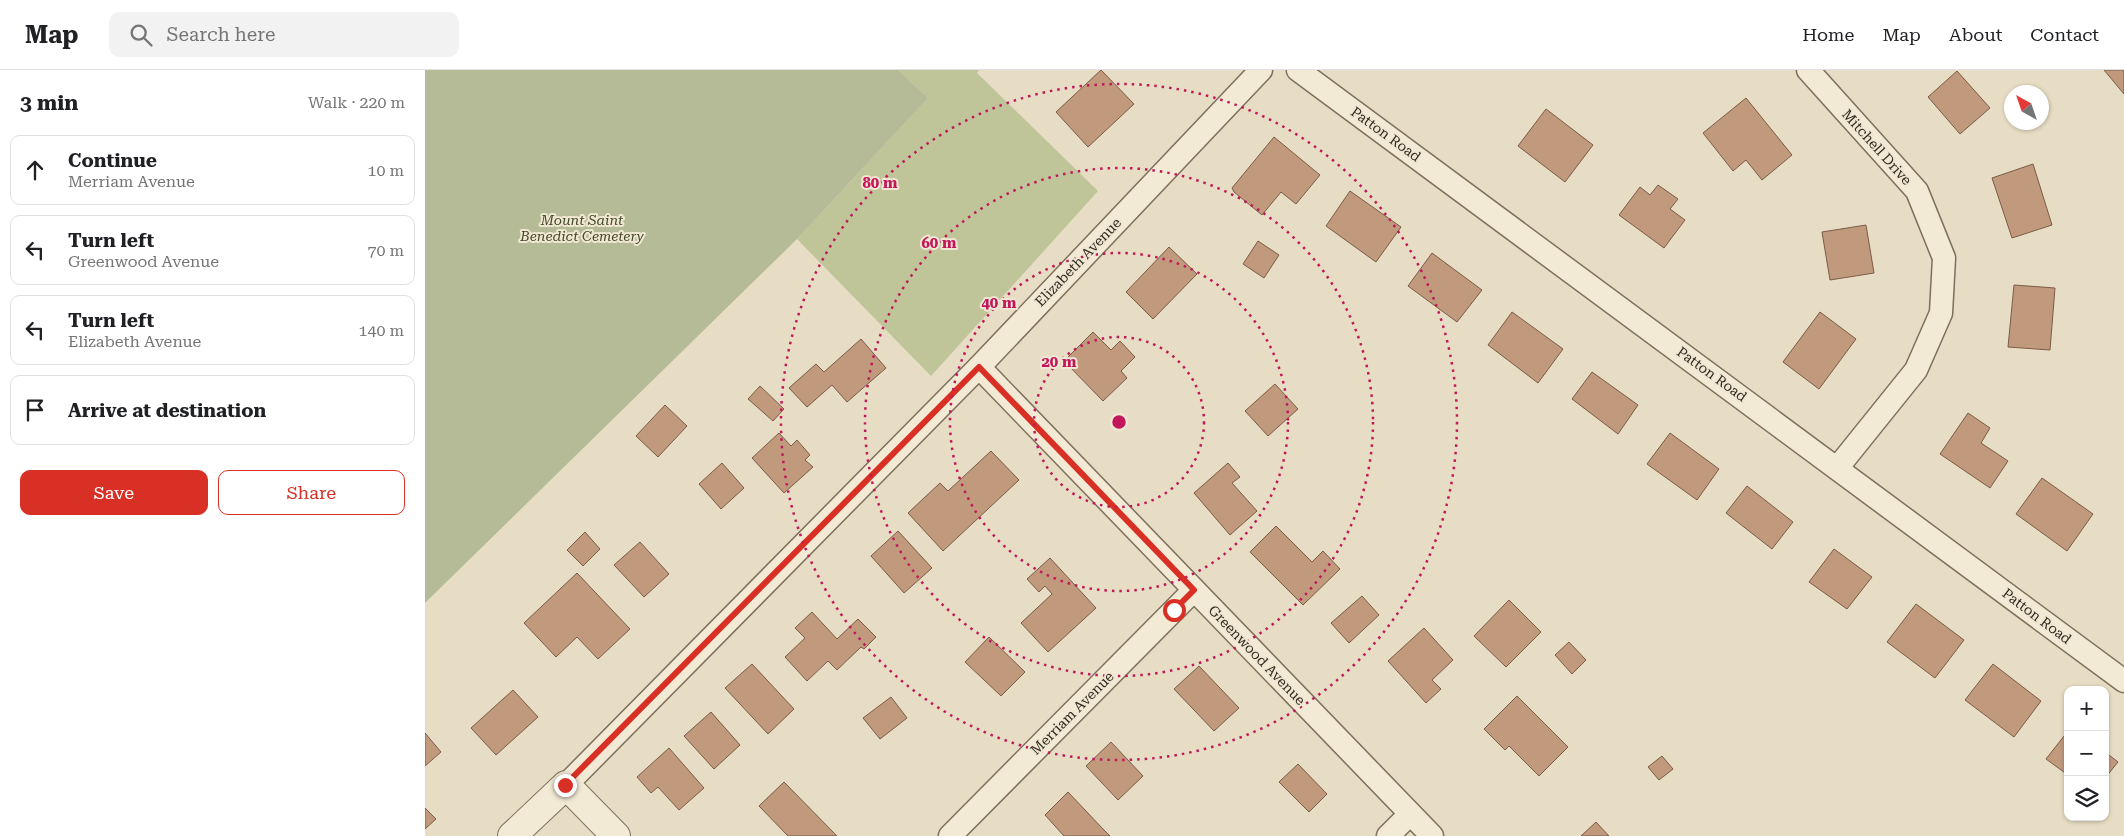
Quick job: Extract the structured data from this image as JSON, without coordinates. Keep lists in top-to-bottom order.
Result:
{
  "streets": {
    "street": [
      "Patton Road",
      "Mitchell Drive",
      "Elizabeth Avenue",
      "Greenwood Avenue",
      "Merriam Avenue"
    ]
  },
  "crossings": [
    ["Patton Road", "Mitchell Drive"],
    ["Elizabeth Avenue", "Greenwood Avenue"],
    ["Greenwood Avenue", "Merriam Avenue"]
  ],
  "parks": ["Mount Saint Benedict Cemetery"],
  "north": "top left",
  "page": {
    "header": "Map",
    "search": "Search here",
    "nav": [
      "Home",
      "Map",
      "About",
      "Contact"
    ],
    "heading": ["3 min", "Walk · 220 m"],
    "list": [
      ["Continue", "Merriam Avenue", "10 m"],
      ["Turn left", "Greenwood Avenue", "70 m"],
      ["Turn left", "Elizabeth Avenue", "140 m"],
      "Arrive at destination"
    ],
    "buttons": ["Save", "Share"],
    "map_buttons": ["+", "−"]
  },
  "rings": [
    "80 m",
    "60 m",
    "40 m",
    "20 m"
  ]
}
